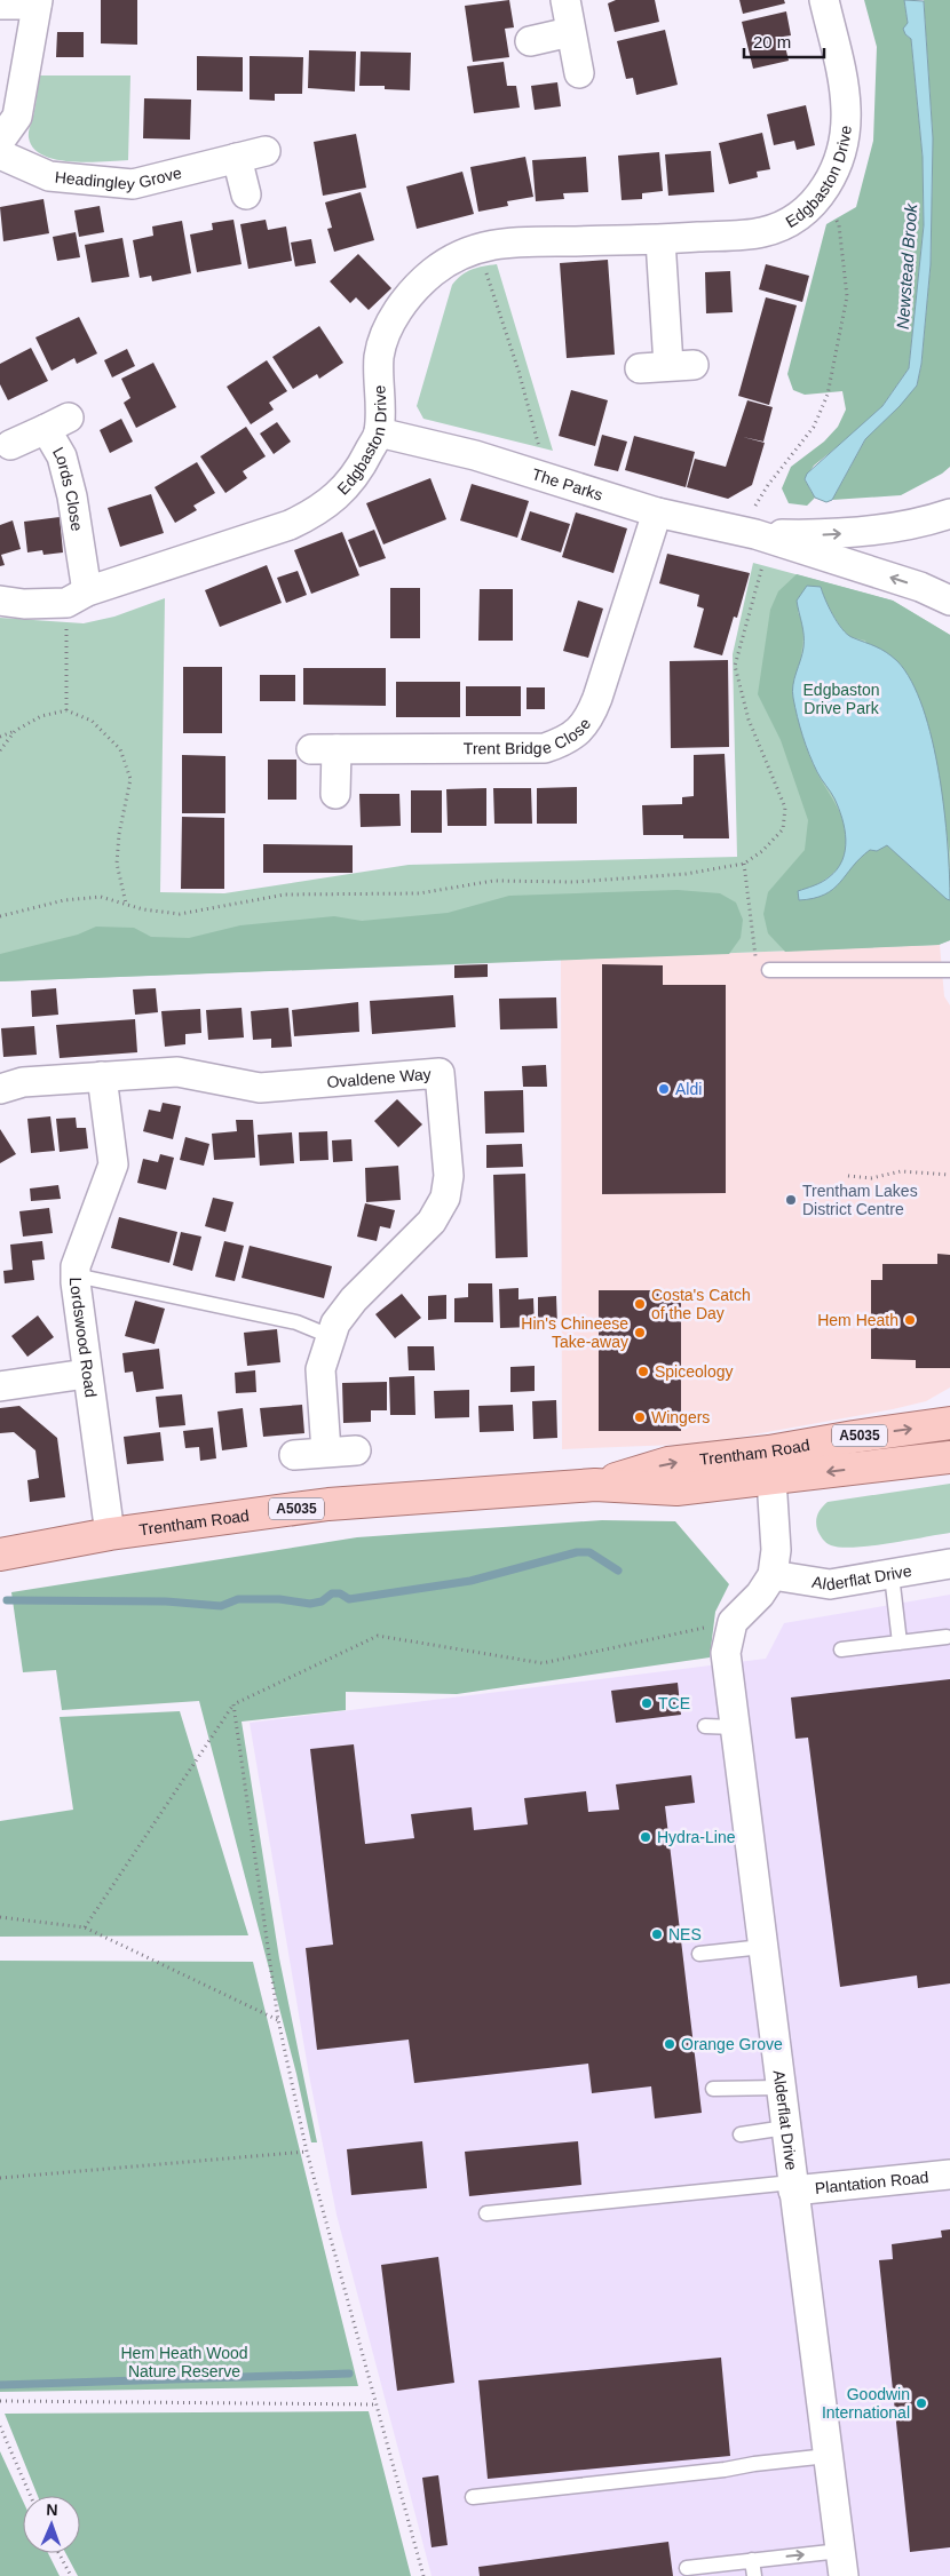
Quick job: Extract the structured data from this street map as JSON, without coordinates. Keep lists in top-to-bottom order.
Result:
{
  "streets": {
    "main road": ["A5035", "Trentham Road"],
    "street": [
      "Edgbaston Drive",
      "Headingley Grove",
      "The Parks",
      "Lords Close",
      "Trent Bridge Close",
      "Ovaldene Way",
      "Lordswood Road",
      "Alderflat Drive",
      "Plantation Road"
    ]
  },
  "crossings": [
    ["Edgbaston Drive", "The Parks"],
    ["Edgbaston Drive", "Lords Close"],
    ["The Parks", "Trent Bridge Close"],
    ["Ovaldene Way", "Lordswood Road"],
    ["Lordswood Road", "Trentham Road"],
    ["Alderflat Drive", "Plantation Road"]
  ],
  "water": ["Newstead Brook"],
  "parks": ["Edgbaston Drive Park", "Hem Heath Wood Nature Reserve"],
  "places": [
    "Aldi",
    "Trentham Lakes District Centre",
    "Costa's Catch of the Day",
    "Hem Heath",
    "Hin's Chineese Take-away",
    "Spiceology",
    "Wingers",
    "TCE",
    "Hydra-Line",
    "NES",
    "Orange Grove",
    "Goodwin International"
  ],
  "scale_bar": "20 m",
  "north": "top"
}
